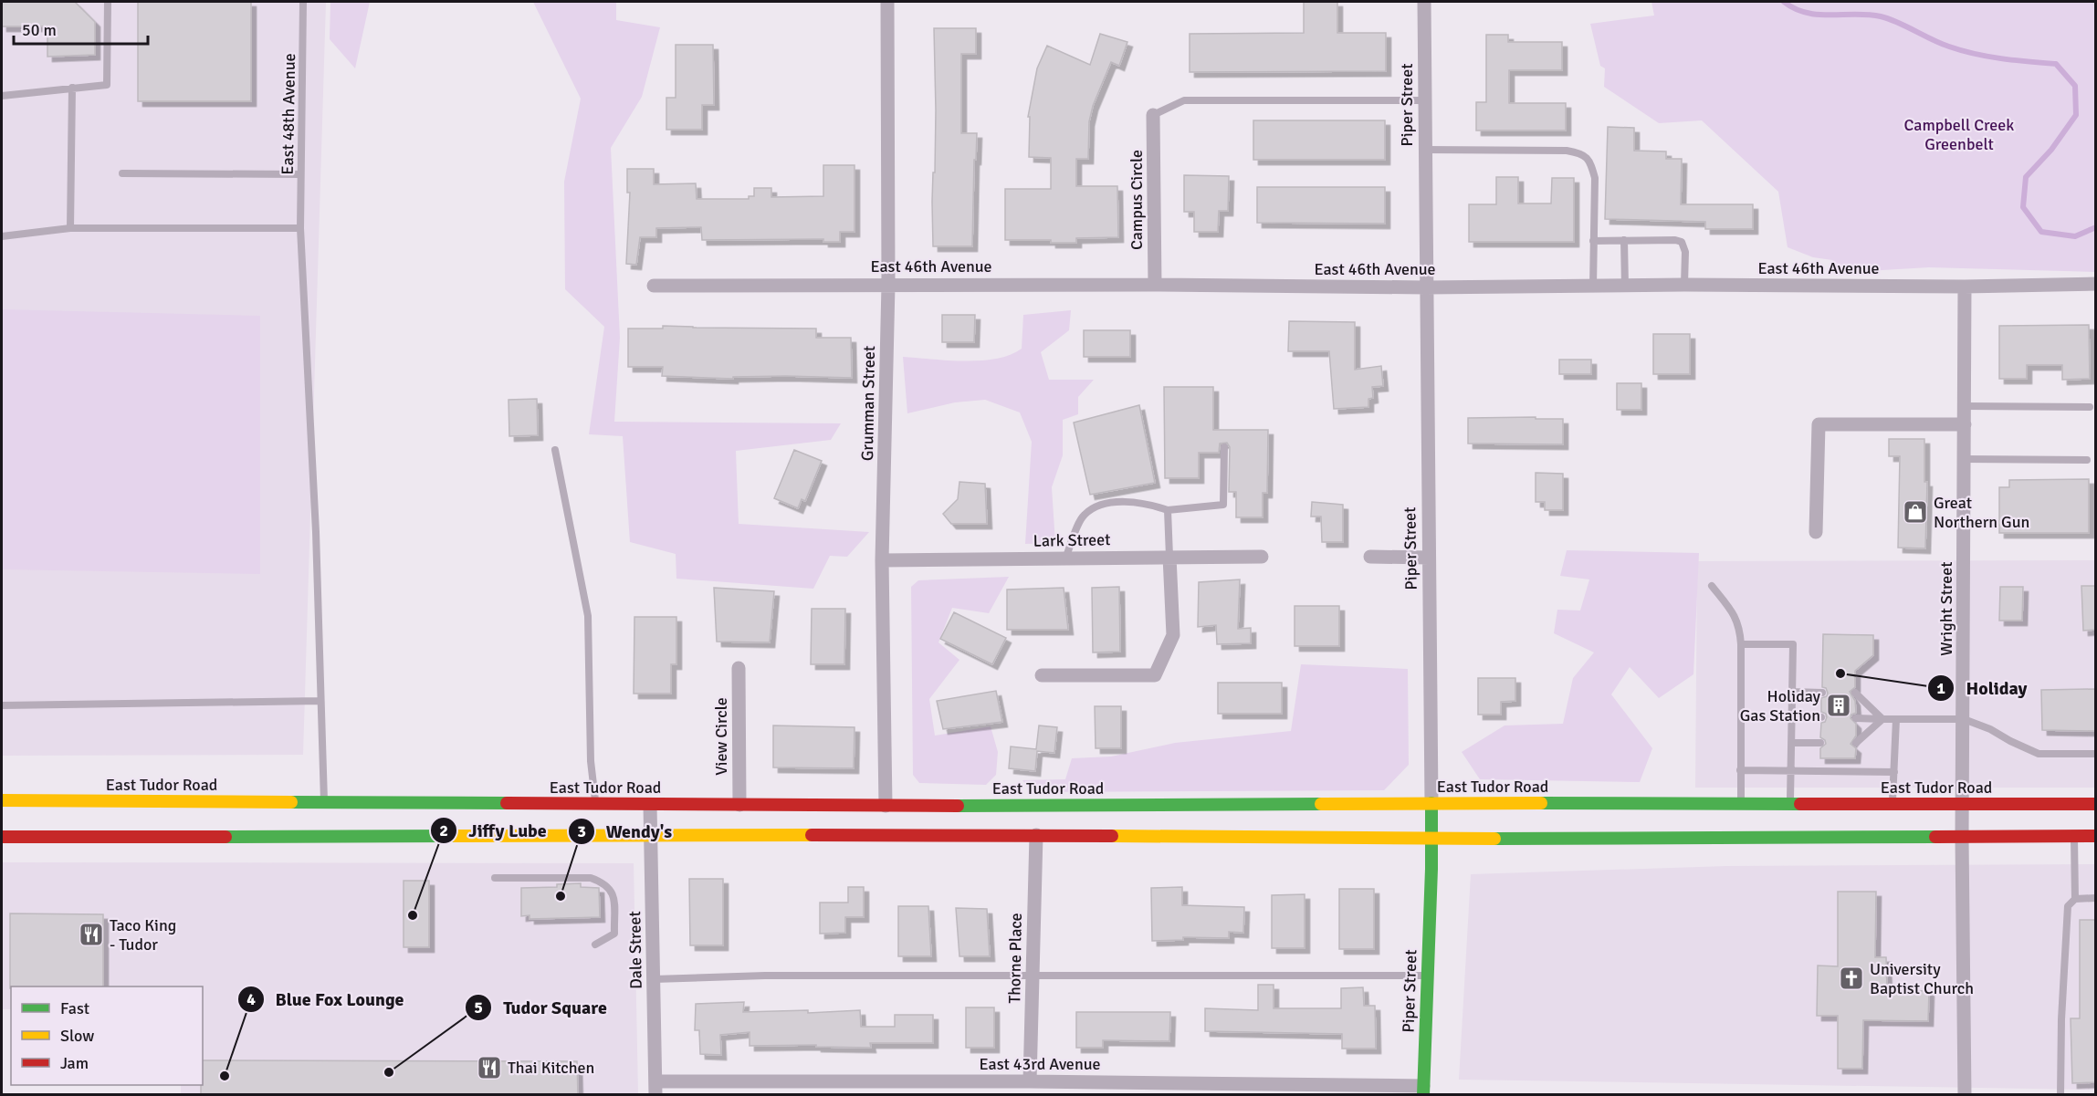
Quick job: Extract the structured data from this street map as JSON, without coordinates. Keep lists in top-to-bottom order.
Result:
{
  "streets": {
    "main road": ["Piper Street", "East Tudor Road"],
    "street": [
      "Campus Circle",
      "East 46th Avenue",
      "Grumman Street",
      "Lark Street",
      "Wright Street",
      "View Circle",
      "Dale Street",
      "Thorne Place",
      "East 43rd Avenue"
    ],
    "lane": ["East 48th Avenue"]
  },
  "crossings": [
    ["Piper Street", "East 46th Avenue"],
    ["Piper Street", "East Tudor Road"],
    ["Piper Street", "East 43rd Avenue"],
    ["East 48th Avenue", "East Tudor Road"],
    ["Campus Circle", "East 46th Avenue"],
    ["East 46th Avenue", "Grumman Street"],
    ["East 46th Avenue", "Wright Street"],
    ["Grumman Street", "Lark Street"],
    ["Grumman Street", "East Tudor Road"],
    ["Wright Street", "East Tudor Road"],
    ["View Circle", "East Tudor Road"],
    ["East Tudor Road", "Dale Street"],
    ["Dale Street", "East 43rd Avenue"],
    ["Thorne Place", "East 43rd Avenue"]
  ],
  "parks": ["Campbell Creek Greenbelt"],
  "places": {
    "shop": ["Great Northern Gun"],
    "other": [
      "Holiday",
      "Wendy's",
      "Jiffy Lube",
      "Tudor Square",
      "Blue Fox Lounge"
    ],
    "building": ["Holiday Gas Station"],
    "restaurant": ["Taco King - Tudor", "Thai Kitchen"],
    "church": ["University Baptist Church"]
  },
  "legend": ["Fast", "Slow", "Jam"],
  "scale_bar": "50 m"
}
